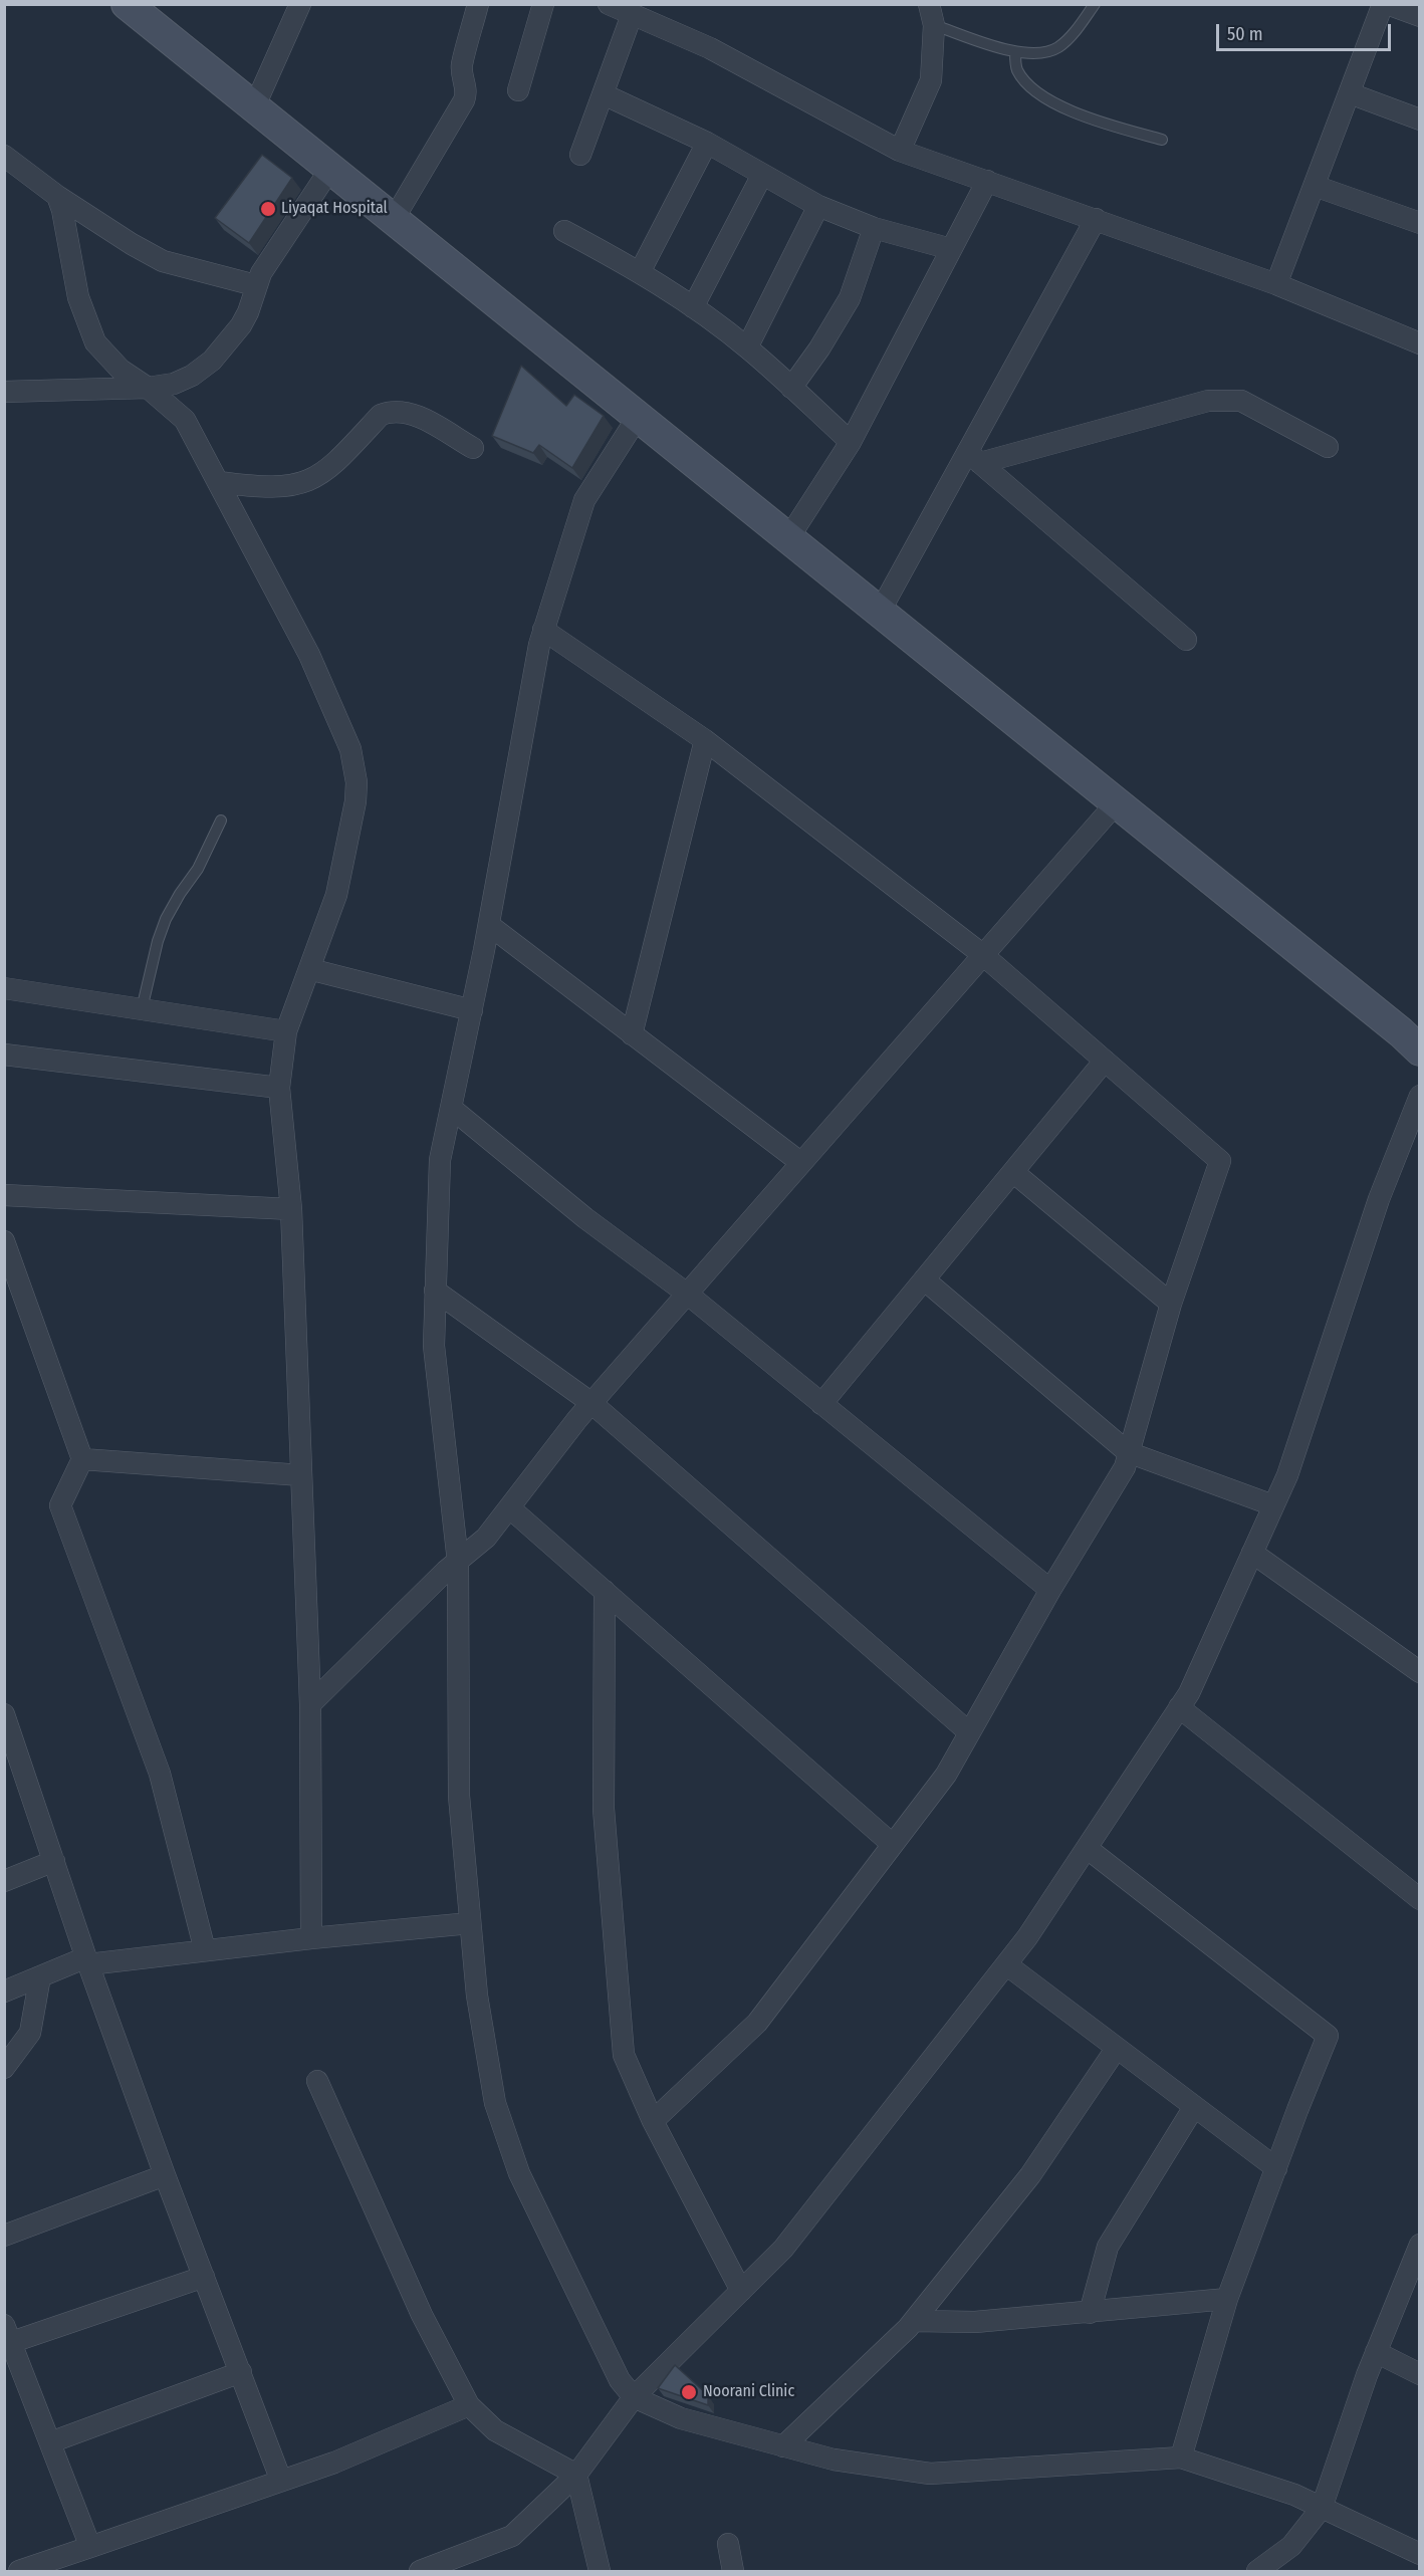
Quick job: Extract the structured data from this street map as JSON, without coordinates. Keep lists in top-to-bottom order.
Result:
{
  "places": ["Liyaqat Hospital", "Noorani Clinic"],
  "scale_bar": "50 m"
}
